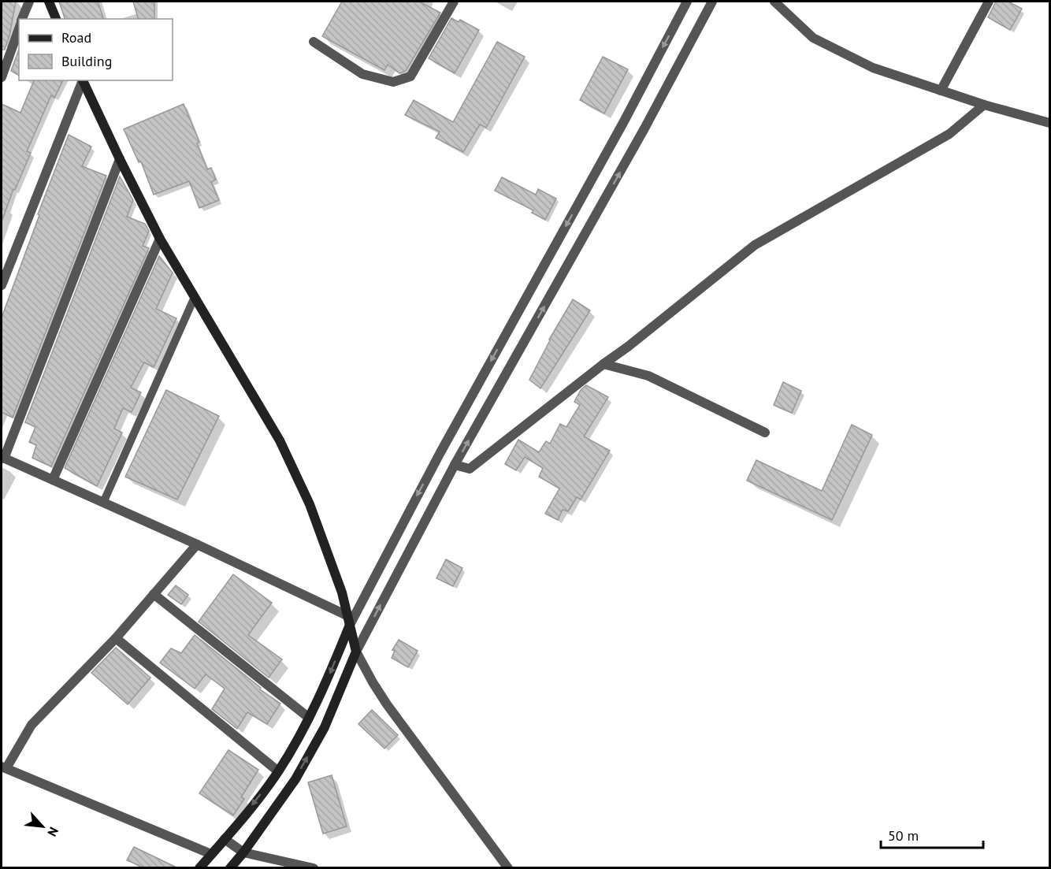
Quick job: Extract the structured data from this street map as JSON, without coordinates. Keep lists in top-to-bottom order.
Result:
{
  "legend": ["Road", "Building"],
  "scale_bar": "50 m",
  "north": "bottom right"
}
